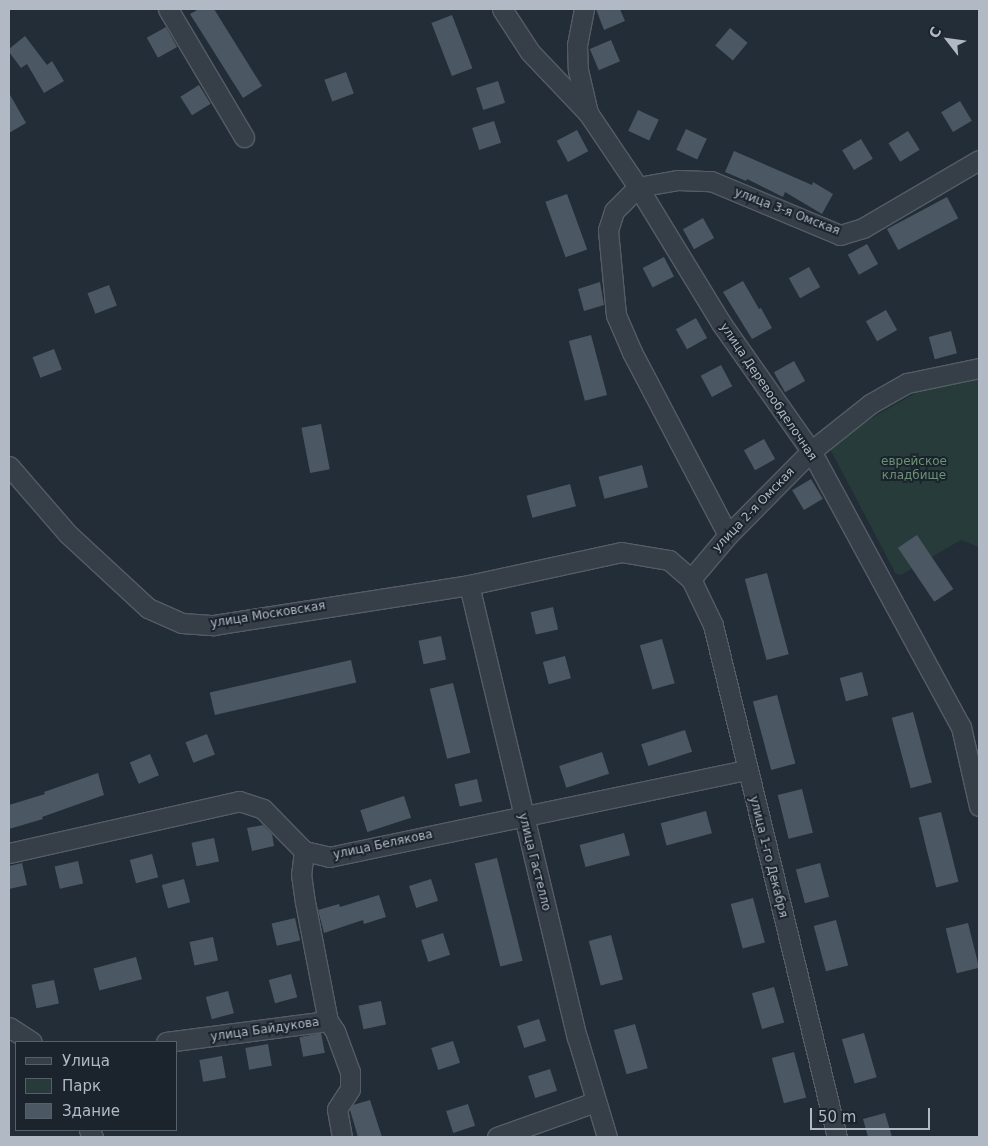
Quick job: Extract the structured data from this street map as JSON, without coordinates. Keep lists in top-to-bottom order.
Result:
{
  "streets": {
    "street": [
      "улица 3-я Омская",
      "улица Деревообделочная",
      "улица 2-я Омская",
      "улица Московская",
      "улица Белякова",
      "улица 1-го Декабря",
      "улица Гастелло",
      "улица Байдукова"
    ]
  },
  "crossings": [
    ["улица 3-я Омская", "улица Деревообделочная"],
    ["улица Деревообделочная", "улица 2-я Омская"],
    ["улица 2-я Омская", "улица Московская"],
    ["улица 2-я Омская", "улица 1-го Декабря"],
    ["улица Московская", "улица 1-го Декабря"],
    ["улица Московская", "улица Гастелло"],
    ["улица Белякова", "улица 1-го Декабря"],
    ["улица Белякова", "улица Гастелло"]
  ],
  "parks": ["еврейское кладбище"],
  "legend": ["Улица", "Парк", "Здание"],
  "scale_bar": "50 m",
  "north": "top left"
}
